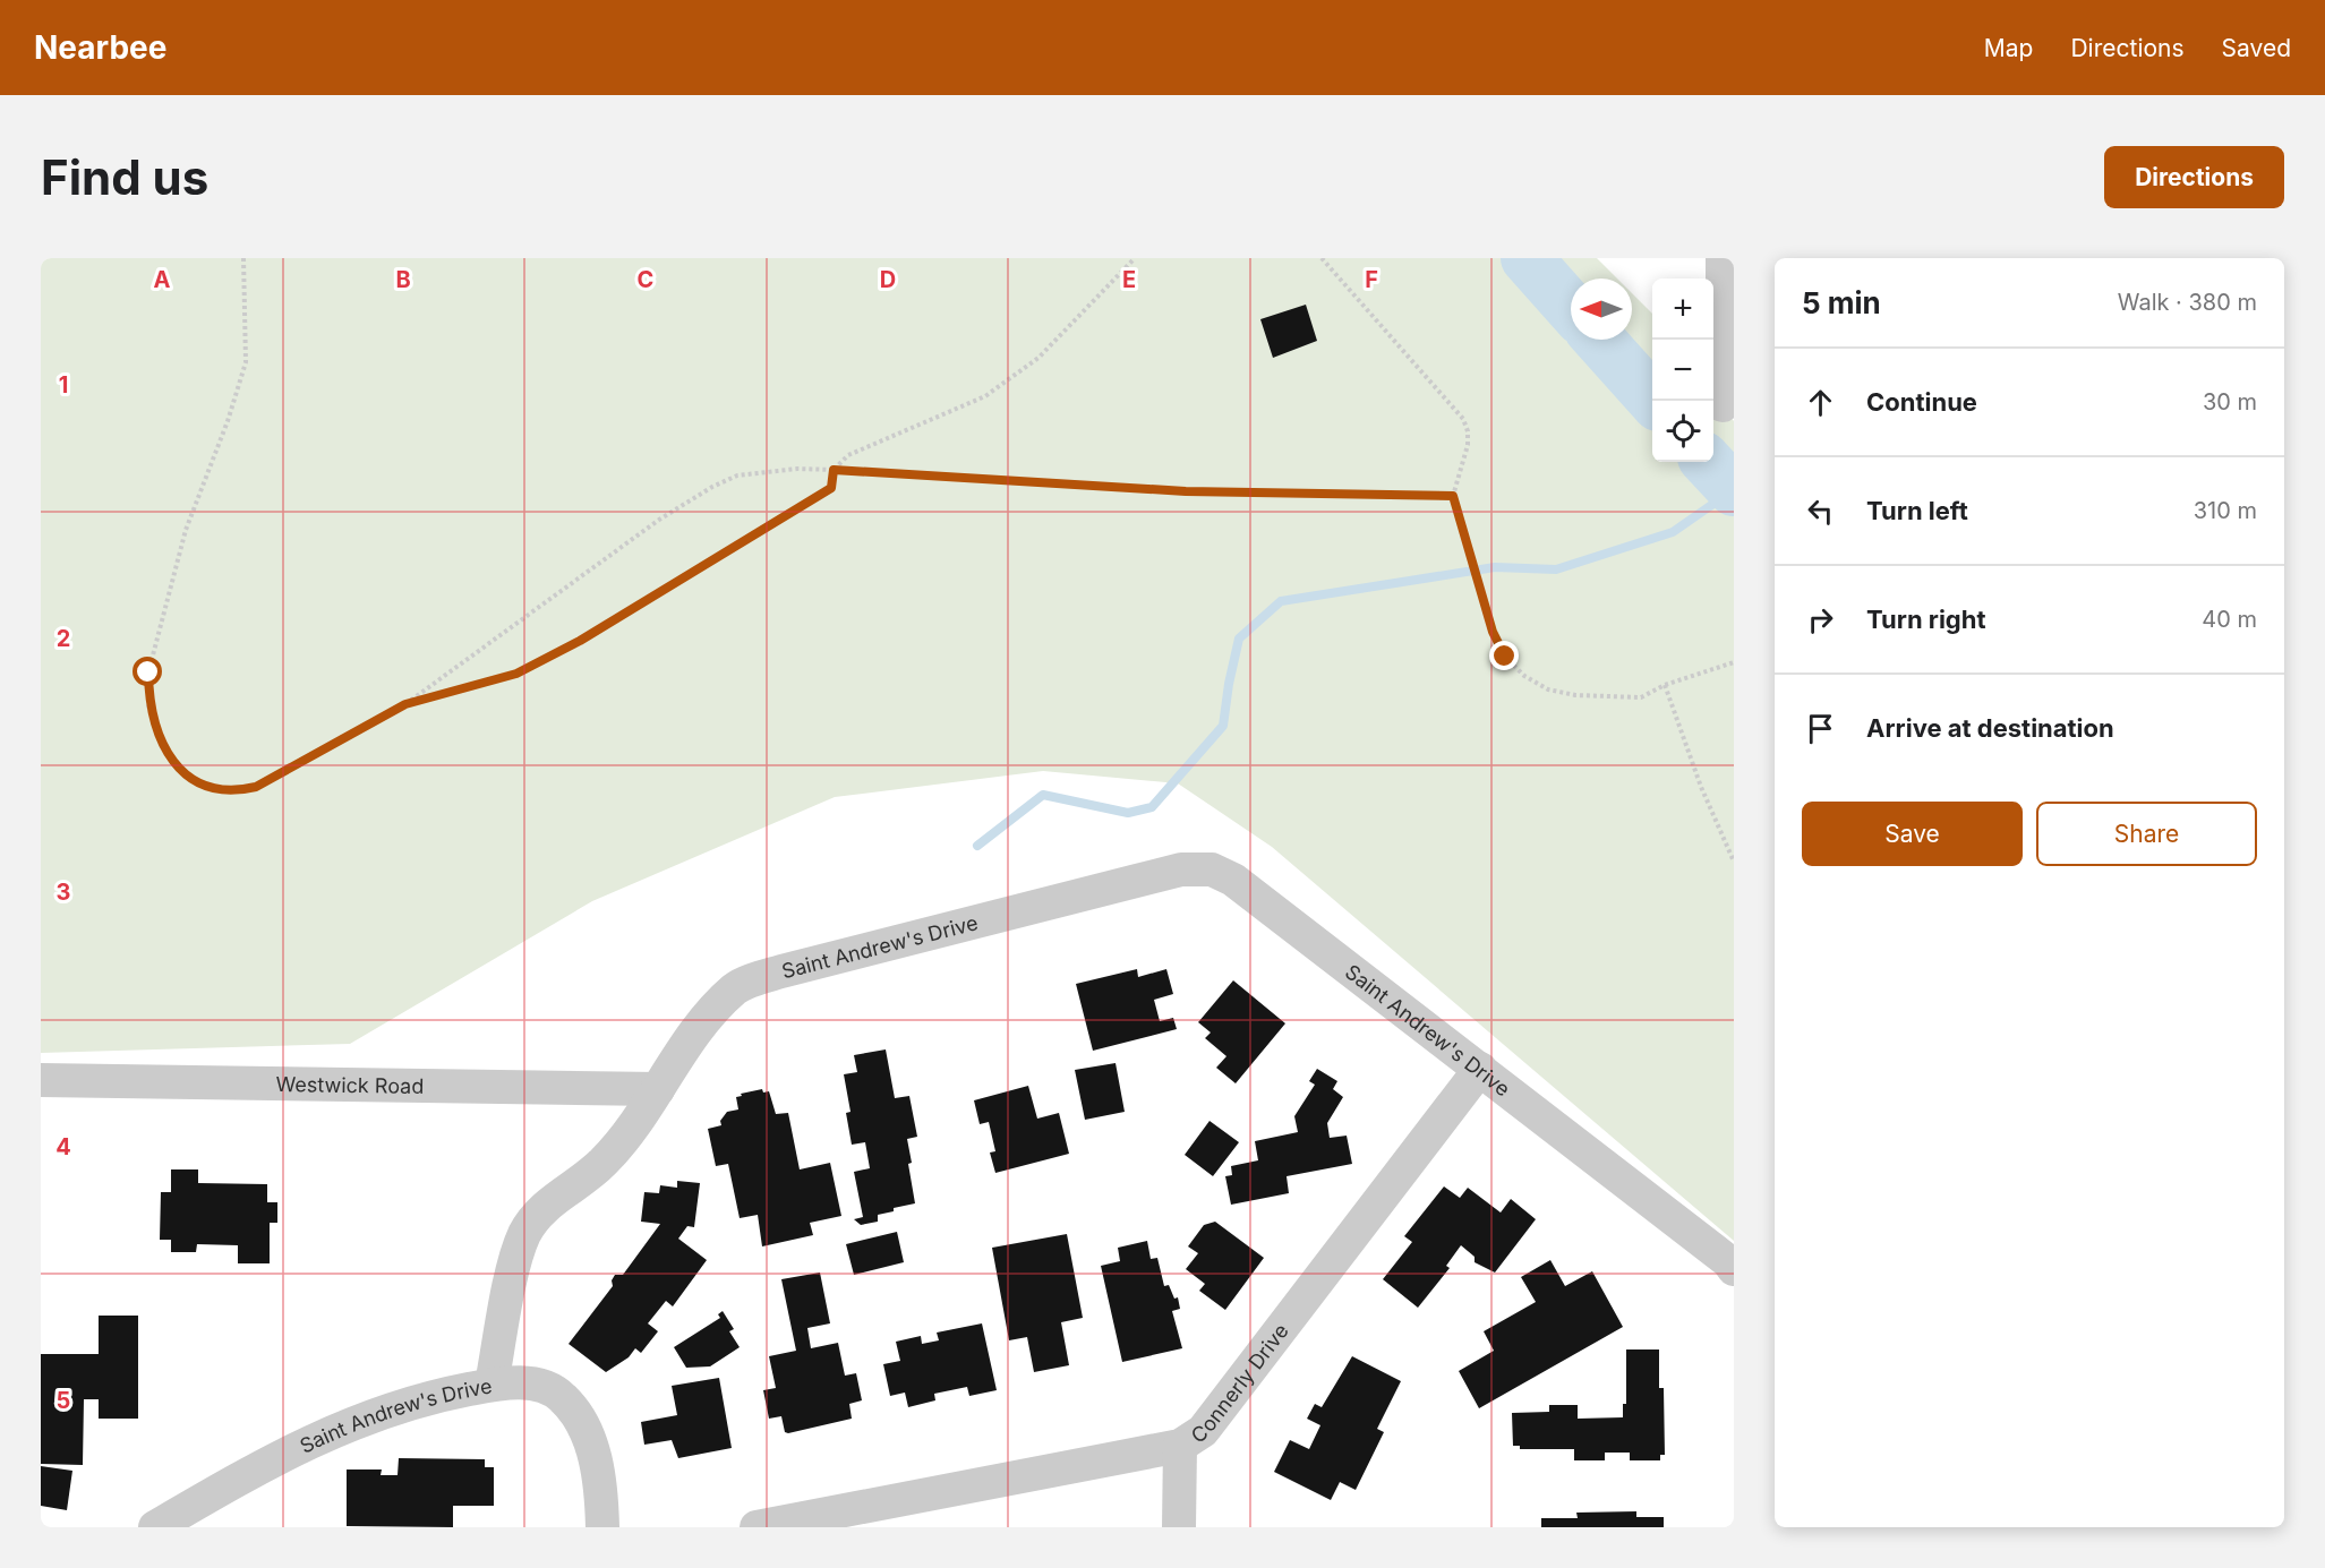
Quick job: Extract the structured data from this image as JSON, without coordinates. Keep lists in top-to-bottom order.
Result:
{
  "streets": {
    "street": ["Saint Andrew's Drive", "Westwick Road", "Connerly Drive"]
  },
  "crossings": [
    ["Saint Andrew's Drive", "Westwick Road"],
    ["Saint Andrew's Drive", "Connerly Drive"]
  ],
  "north": "left",
  "page": {
    "header": "Nearbee",
    "nav": ["Map", "Directions", "Saved"],
    "buttons": [
      "Directions",
      ["Save", "Share"]
    ],
    "title": "Find us",
    "heading": ["5 min", "Walk · 380 m"],
    "map_buttons": ["+", "−"],
    "list": [
      ["Continue", "30 m"],
      ["Turn left", "310 m"],
      ["Turn right", "40 m"],
      "Arrive at destination"
    ]
  },
  "grid": {
    "columns": [
      "A",
      "B",
      "C",
      "D",
      "E",
      "F"
    ],
    "rows": [
      "1",
      "2",
      "3",
      "4",
      "5"
    ]
  }
}
